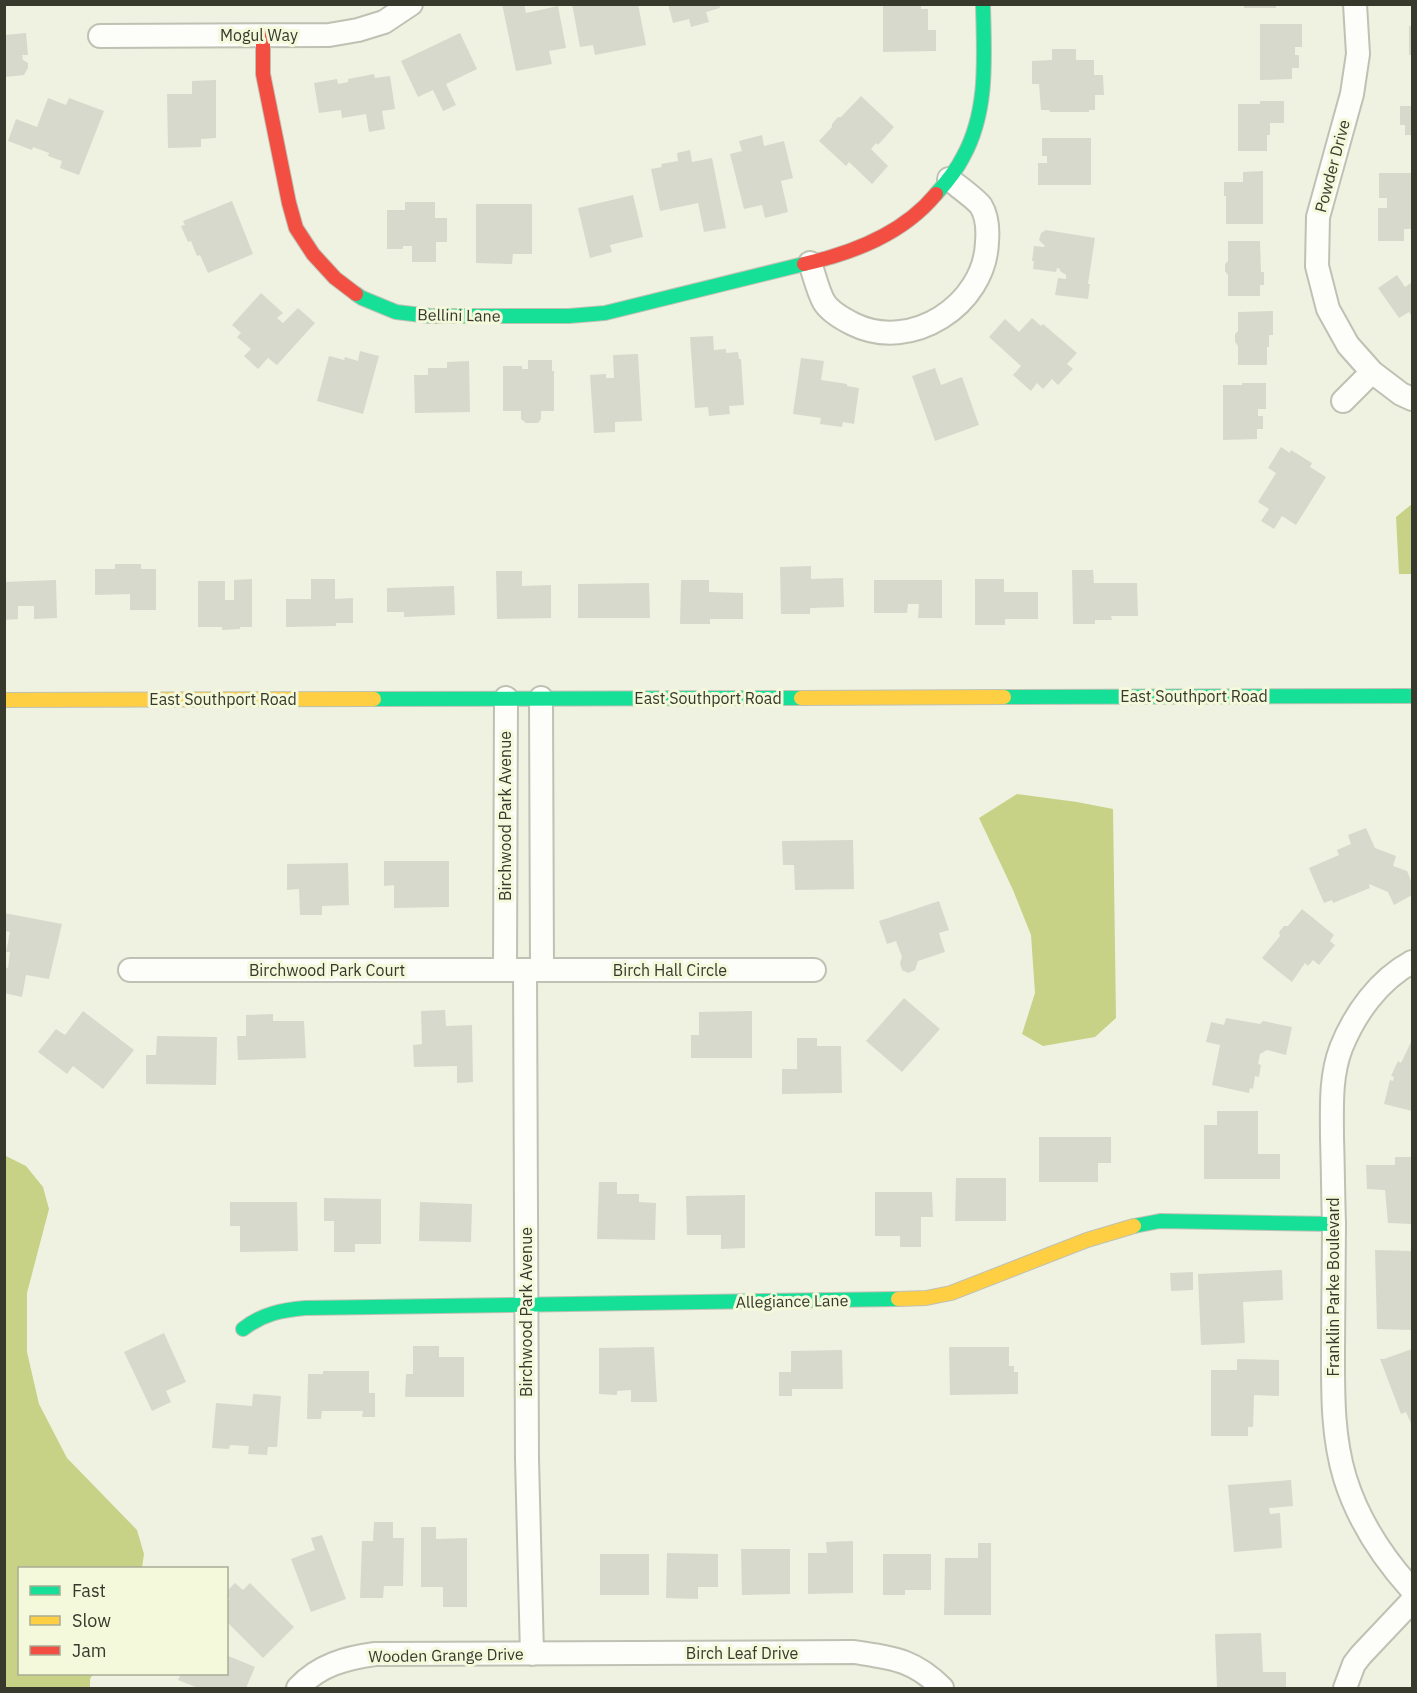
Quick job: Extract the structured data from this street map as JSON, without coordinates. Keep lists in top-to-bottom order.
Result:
{
  "streets": {
    "street": [
      "Mogul Way",
      "Powder Drive",
      "Bellini Lane",
      "East Southport Road",
      "Birchwood Park Avenue",
      "Birchwood Park Court",
      "Birch Hall Circle",
      "Franklin Parke Boulevard",
      "Allegiance Lane",
      "Birch Leaf Drive",
      "Wooden Grange Drive"
    ]
  },
  "crossings": [
    ["Mogul Way", "Bellini Lane"],
    ["East Southport Road", "Birchwood Park Avenue"],
    ["Birchwood Park Avenue", "Birchwood Park Court"],
    ["Birchwood Park Avenue", "Birch Hall Circle"],
    ["Birchwood Park Avenue", "Allegiance Lane"],
    ["Birchwood Park Avenue", "Birch Leaf Drive"],
    ["Birchwood Park Avenue", "Wooden Grange Drive"],
    ["Birchwood Park Court", "Birch Hall Circle"],
    ["Franklin Parke Boulevard", "Allegiance Lane"],
    ["Birch Leaf Drive", "Wooden Grange Drive"]
  ],
  "legend": ["Fast", "Slow", "Jam"]
}
